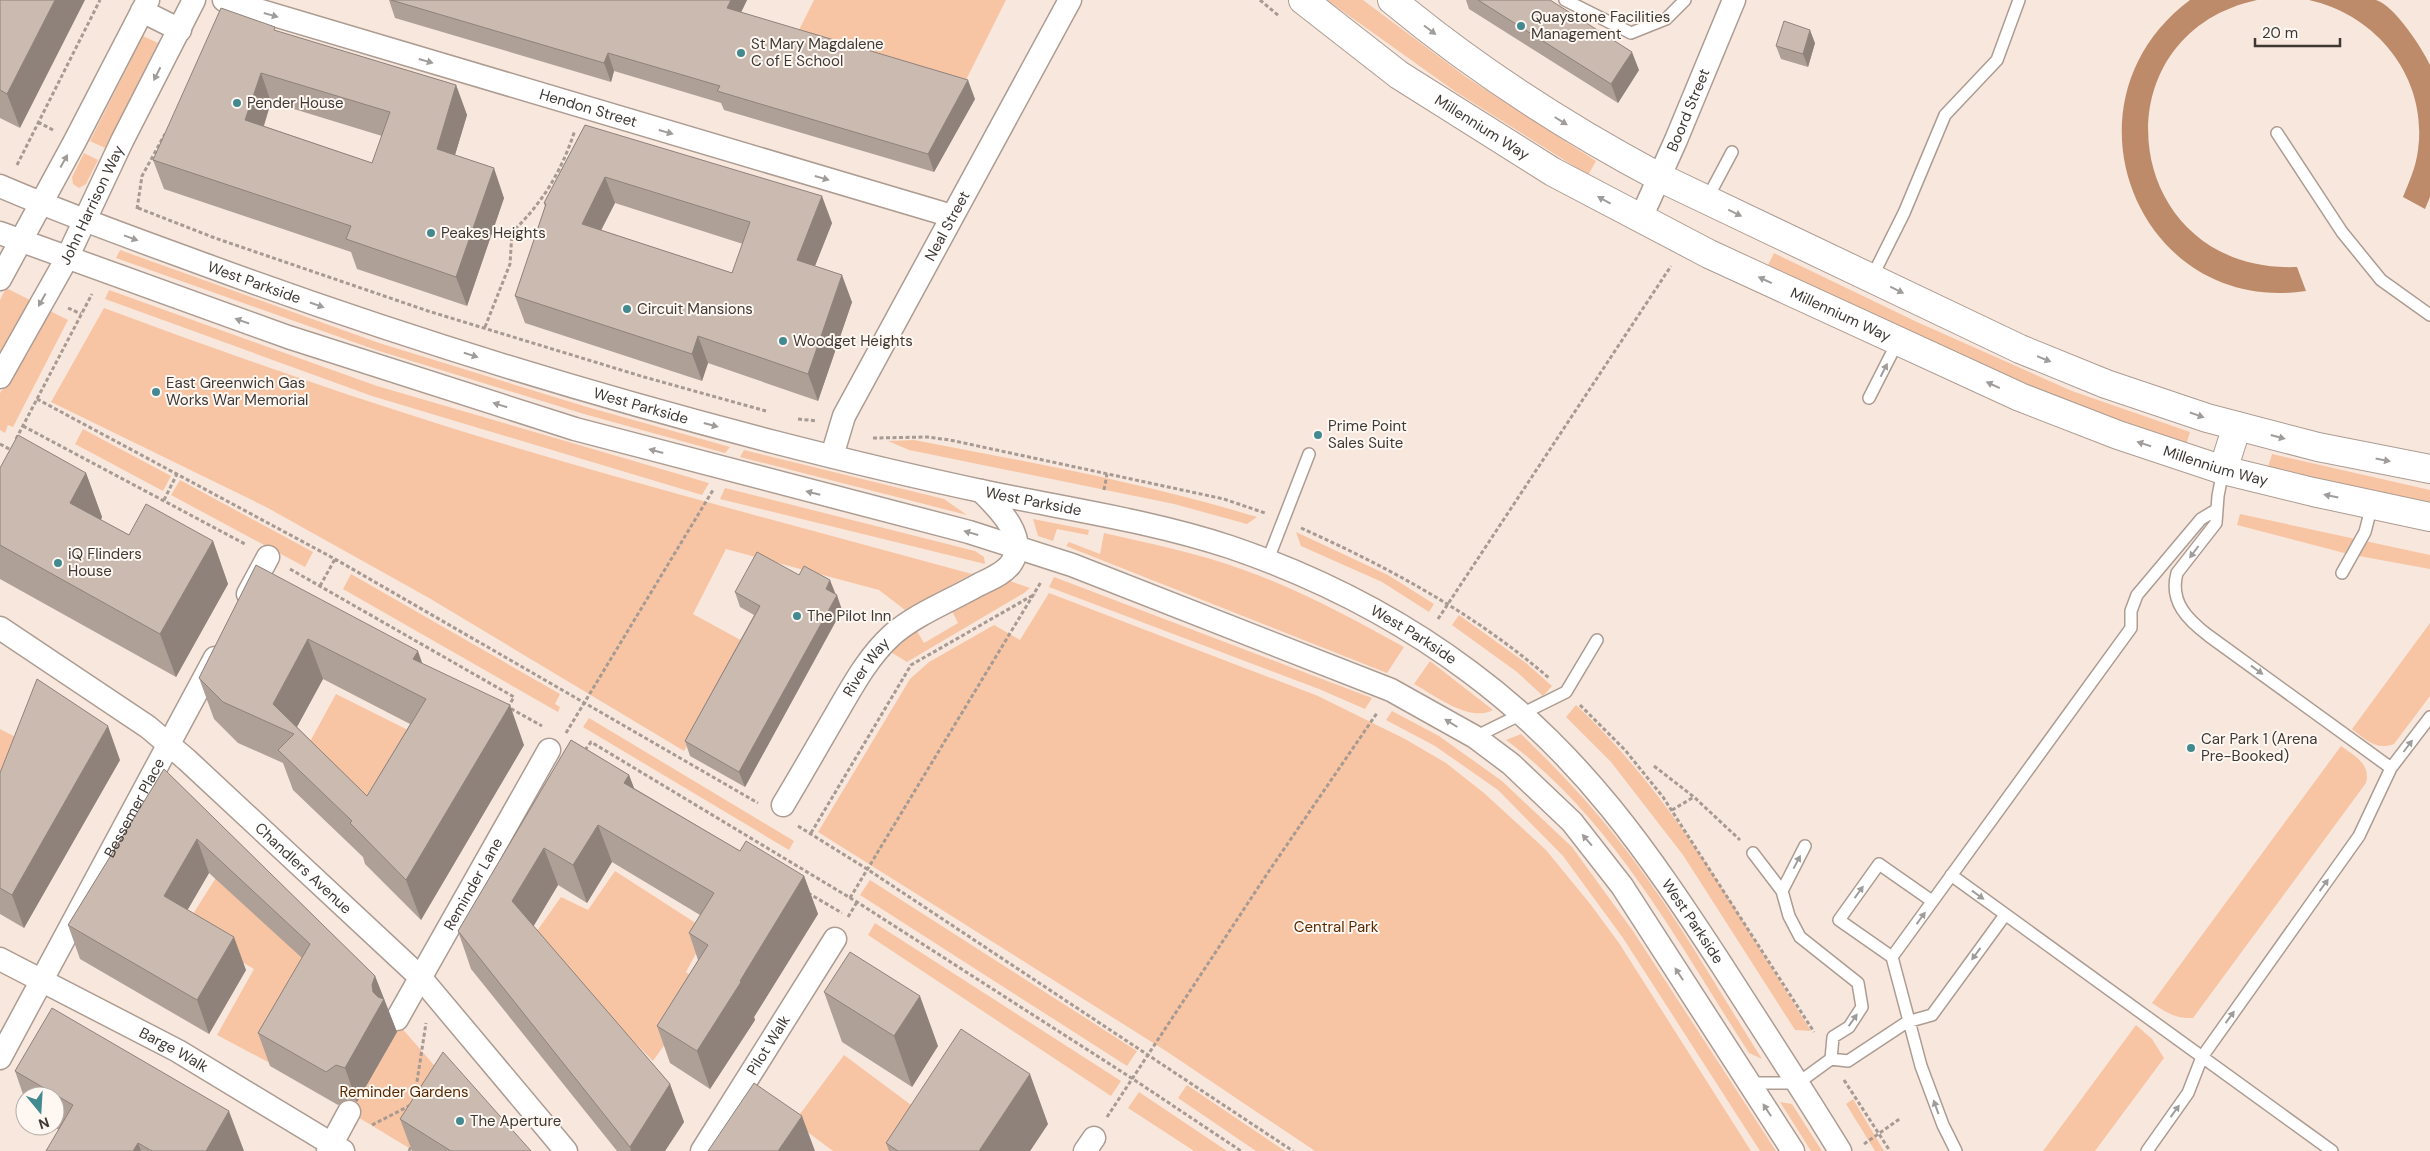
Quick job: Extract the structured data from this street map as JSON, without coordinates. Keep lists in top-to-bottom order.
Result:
{
  "streets": {
    "street": [
      "Hendon Street",
      "Boord Street",
      "Millennium Way",
      "John Harrison Way",
      "Neal Street",
      "West Parkside",
      "River Way",
      "Bessemer Place",
      "Chandlers Avenue",
      "Reminder Lane",
      "Pilot Walk",
      "Barge Walk"
    ]
  },
  "crossings": [
    ["Hendon Street", "Neal Street"],
    ["Boord Street", "Millennium Way"],
    ["John Harrison Way", "West Parkside"],
    ["Neal Street", "West Parkside"],
    ["Bessemer Place", "Chandlers Avenue"],
    ["Bessemer Place", "Barge Walk"],
    ["Chandlers Avenue", "Reminder Lane"]
  ],
  "one_way": ["Hendon Street"],
  "parks": ["Central Park", "Reminder Gardens"],
  "places": [
    "Quaystone Facilities Management",
    "St Mary Magdalene C of E School",
    "Pender House",
    "Peakes Heights",
    "Circuit Mansions",
    "Woodget Heights",
    "East Greenwich Gas Works War Memorial",
    "Prime Point Sales Suite",
    "iQ Flinders House",
    "The Pilot Inn",
    "Car Park 1 (Arena Pre-Booked)",
    "The Aperture"
  ],
  "scale_bar": "20 m",
  "north": "bottom"
}
